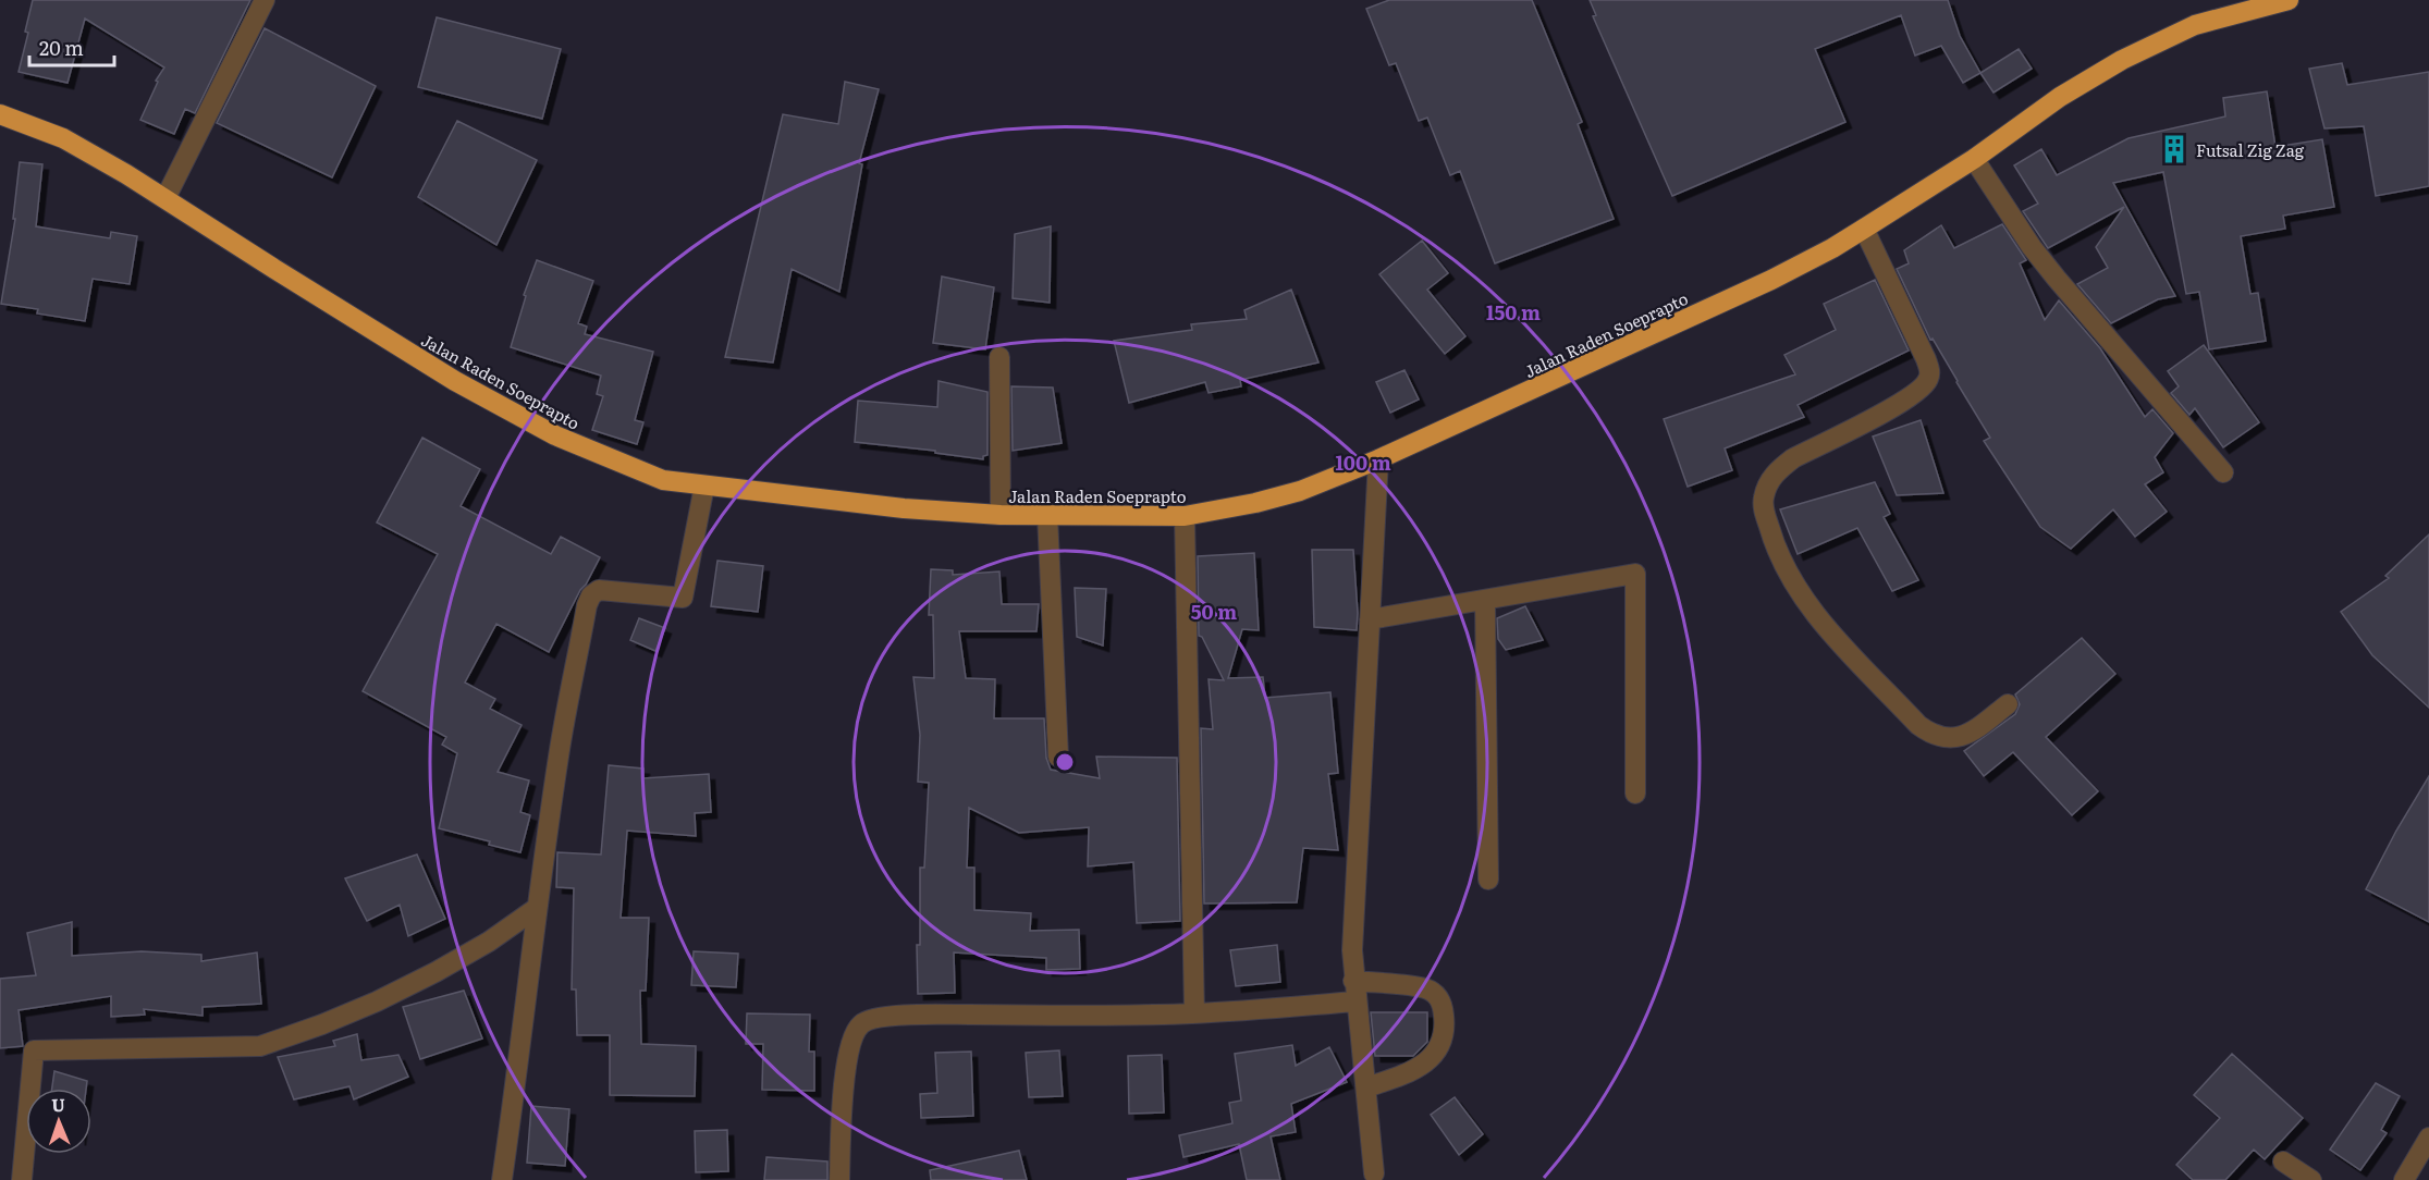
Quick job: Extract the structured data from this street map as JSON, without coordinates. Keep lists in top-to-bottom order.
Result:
{
  "streets": {
    "highway": ["Jalan Raden Soeprapto"]
  },
  "places": {
    "building": ["Futsal Zig Zag"]
  },
  "scale_bar": "20 m",
  "north": "top",
  "rings": ["150 m", "100 m", "50 m"]
}
